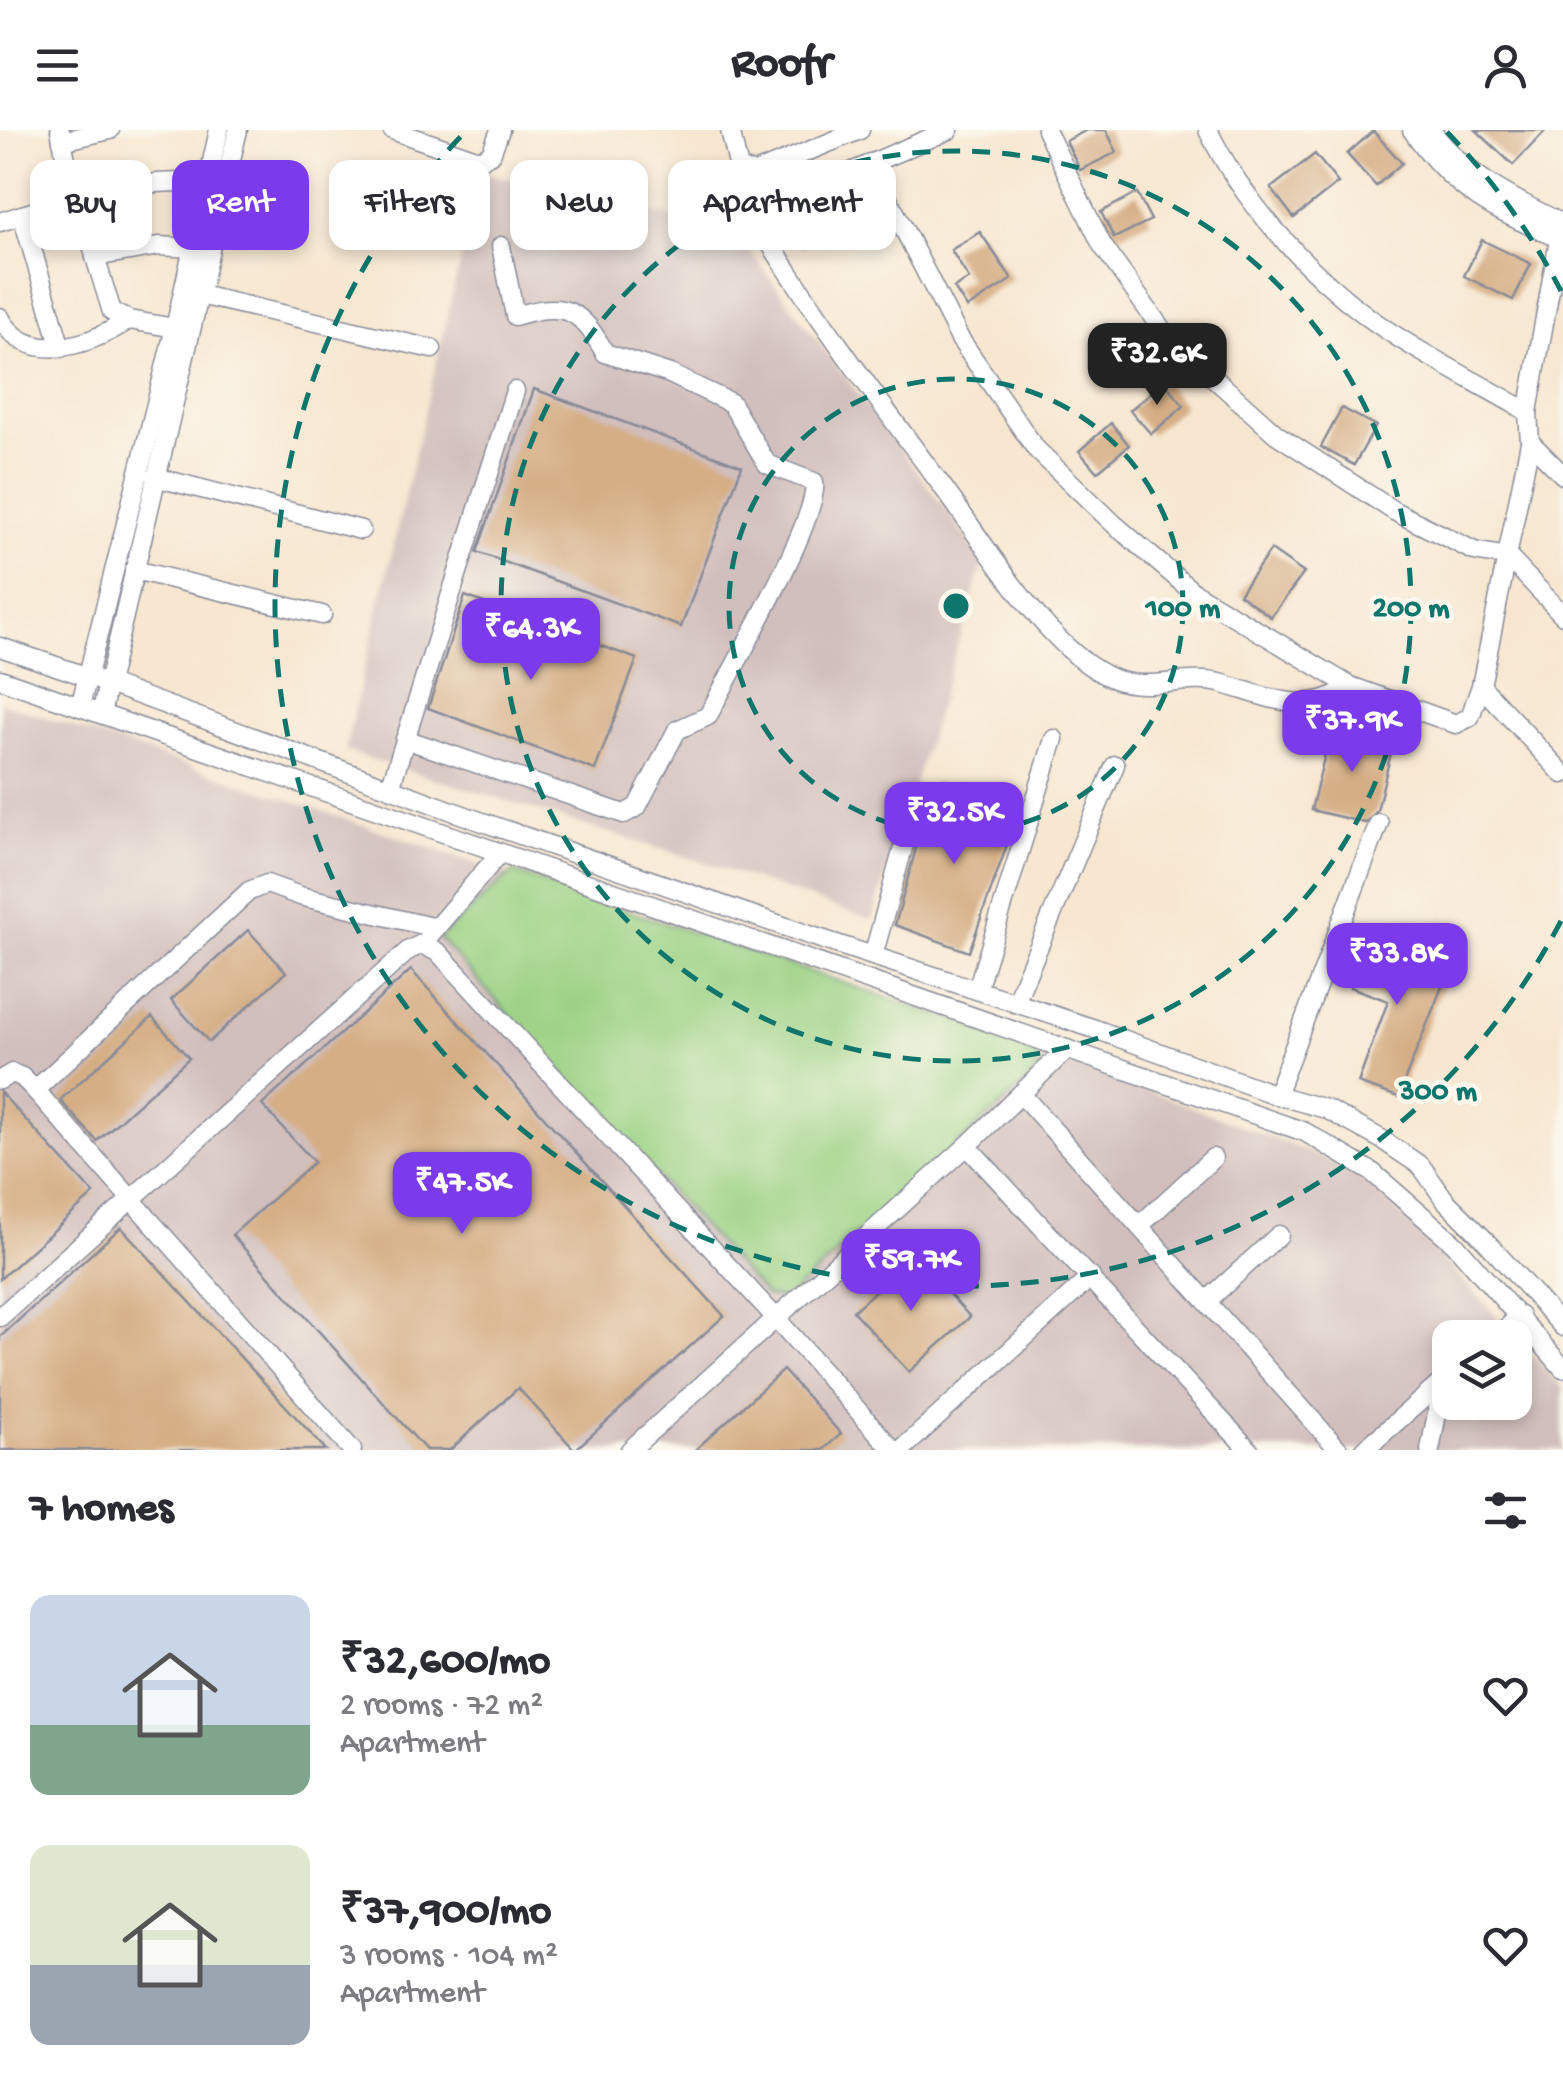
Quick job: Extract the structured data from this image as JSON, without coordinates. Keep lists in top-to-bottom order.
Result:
{
  "page": {
    "header": "Roofr",
    "chip": [
      "Buy",
      "Rent",
      "Filters",
      "New",
      "Apartment"
    ],
    "price": [
      "₹32.6K",
      "₹64.3K",
      "₹37.9K",
      "₹32.5K",
      "₹33.8K",
      "₹47.5K",
      "₹59.7K"
    ],
    "heading": "7 homes",
    "list": [
      {
        "name": "₹32,600/mo",
        "note": "2 rooms · 72 m² · Apartment"
      },
      {
        "name": "₹37,900/mo",
        "note": "3 rooms · 104 m² · Apartment"
      }
    ]
  },
  "rings": ["100 m", "200 m", "300 m"]
}
